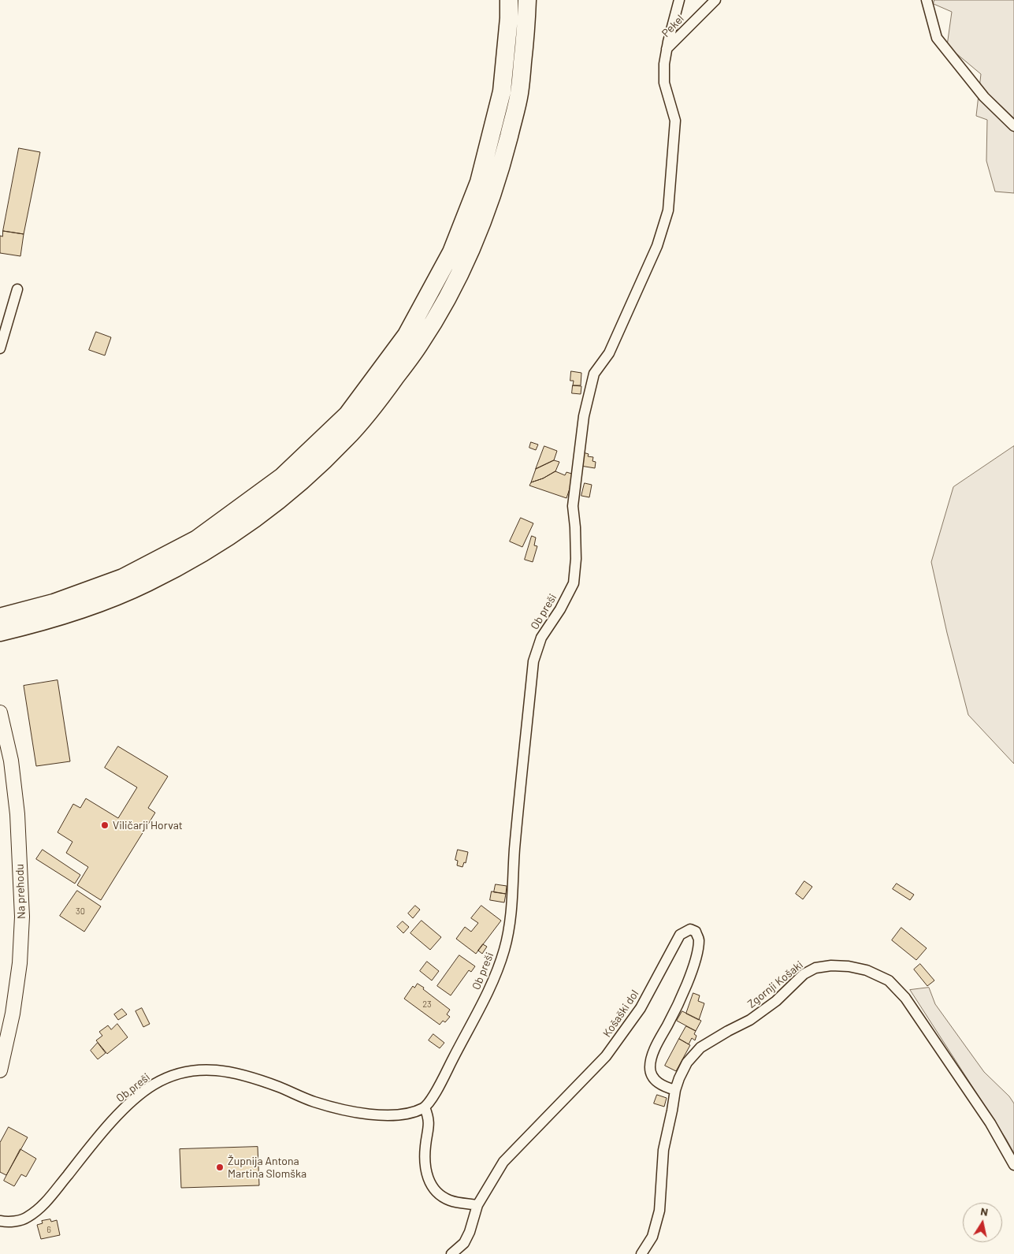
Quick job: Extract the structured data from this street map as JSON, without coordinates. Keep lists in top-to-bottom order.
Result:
{
  "streets": {
    "street": [
      "Pekel",
      "Ob preši",
      "Na prehodu",
      "Zgornji Košaki",
      "Košaški dol"
    ]
  },
  "crossings": [
    ["Pekel", "Ob preši"],
    ["Zgornji Košaki", "Košaški dol"]
  ],
  "places": ["Viličarji Horvat", "Župnija Antona Martina Slomška"],
  "house_numbers": ["30", "23", "6"],
  "north": "top"
}
